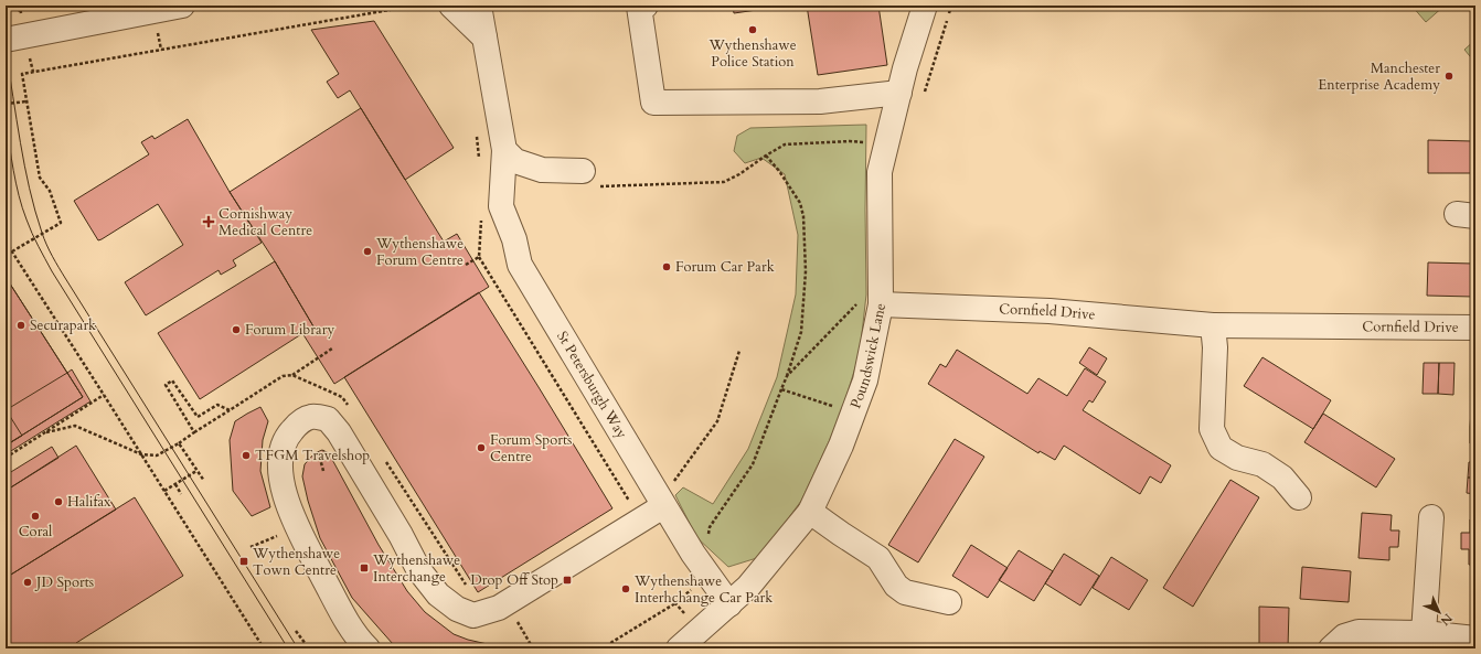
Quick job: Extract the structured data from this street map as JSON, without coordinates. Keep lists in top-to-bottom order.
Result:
{
  "streets": {
    "street": ["Cornfield Drive", "Poundswick Lane", "St Petersburgh Way"]
  },
  "crossings": [
    ["Cornfield Drive", "Poundswick Lane"],
    ["Poundswick Lane", "St Petersburgh Way"]
  ],
  "places": {
    "other": [
      "Wythenshawe Police Station",
      "Manchester Enterprise Academy",
      "Wythenshawe Forum Centre",
      "Forum Car Park",
      "Securapark",
      "Forum Library",
      "Forum Sports Centre",
      "TFGM Travelshop",
      "Halifax",
      "Coral",
      "JD Sports",
      "Wythenshawe Interhchange Car Park"
    ],
    "health": ["Cornishway Medical Centre"],
    "transit": ["Wythenshawe Town Centre", "Wythenshawe Interchange", "Drop Off Stop"]
  },
  "north": "bottom right"
}
